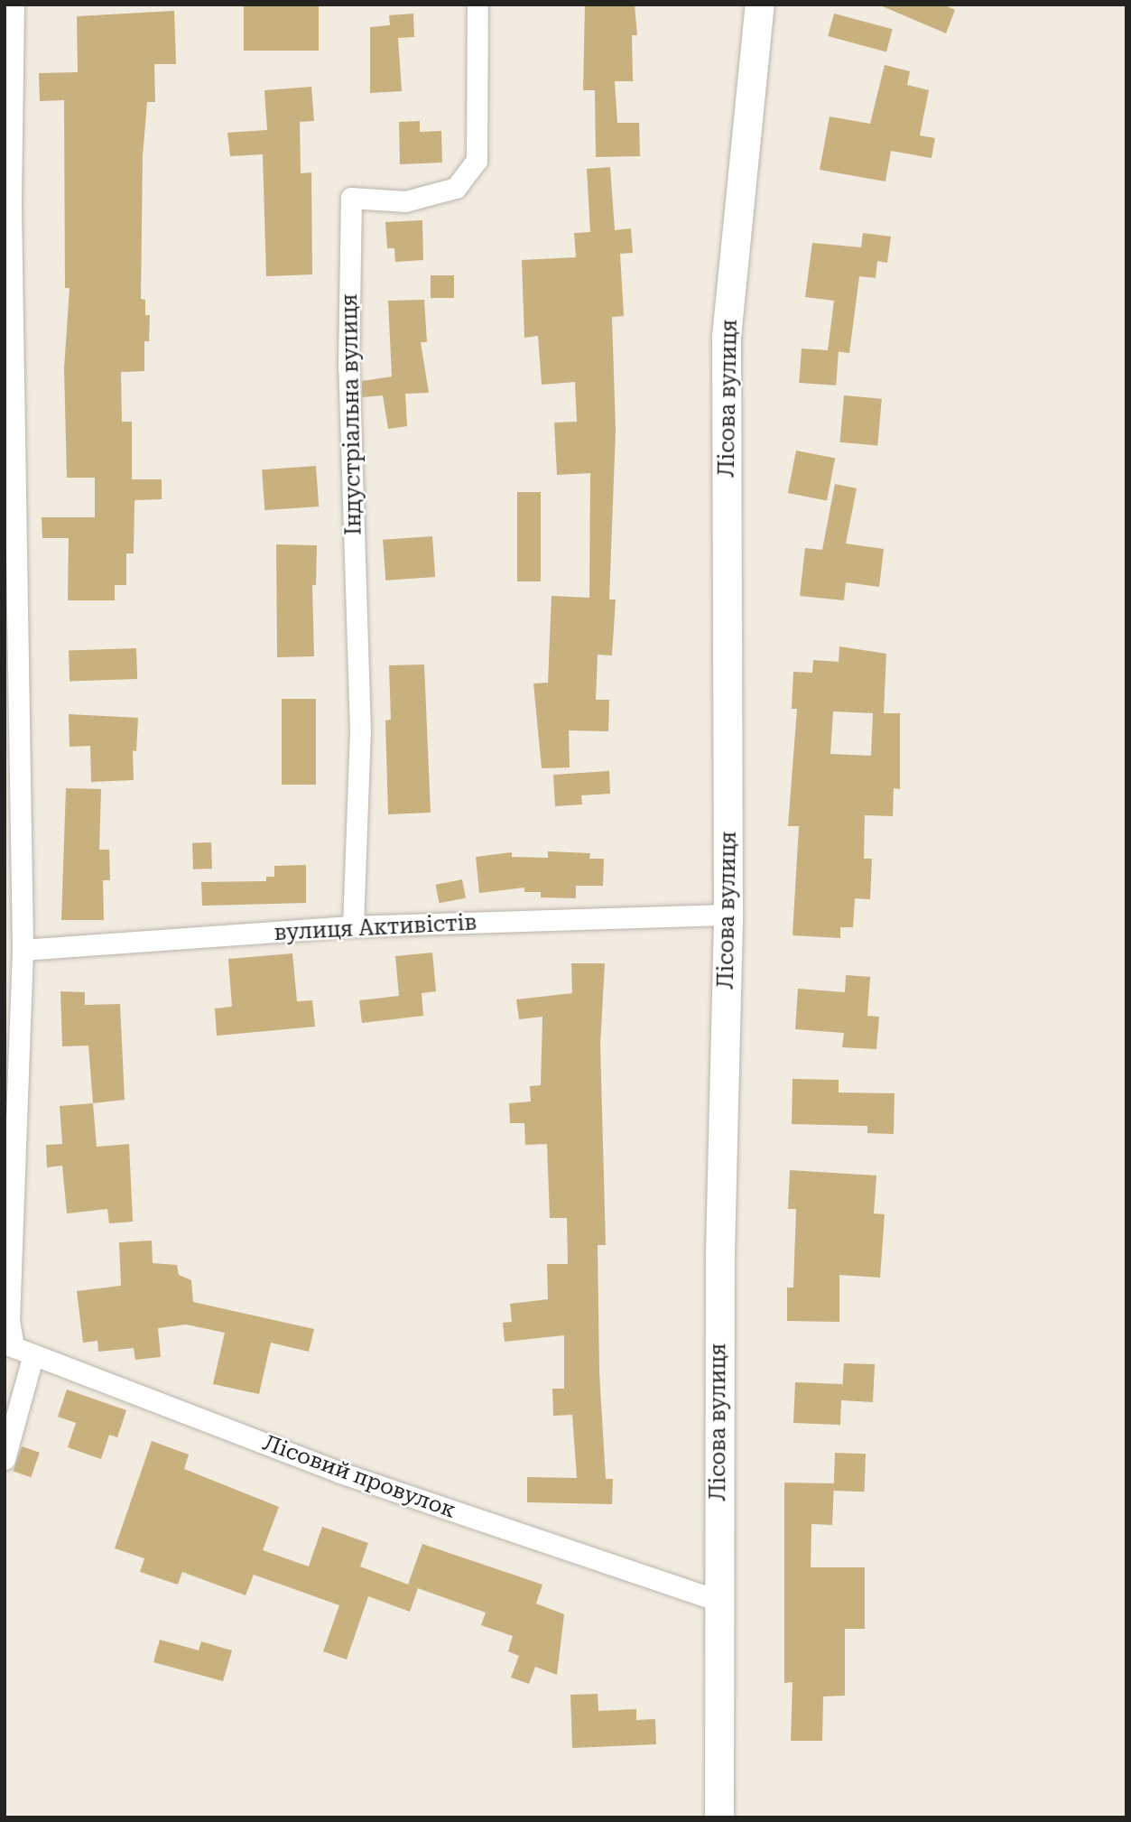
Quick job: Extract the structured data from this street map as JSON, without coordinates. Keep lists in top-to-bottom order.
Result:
{
  "streets": {
    "street": [
      "Лісова вулиця",
      "Індустріальна вулиця",
      "вулиця Активістів",
      "Лісовий провулок"
    ]
  },
  "crossings": [
    ["Лісова вулиця", "вулиця Активістів"],
    ["Лісова вулиця", "Лісовий провулок"],
    ["Індустріальна вулиця", "вулиця Активістів"]
  ]
}
